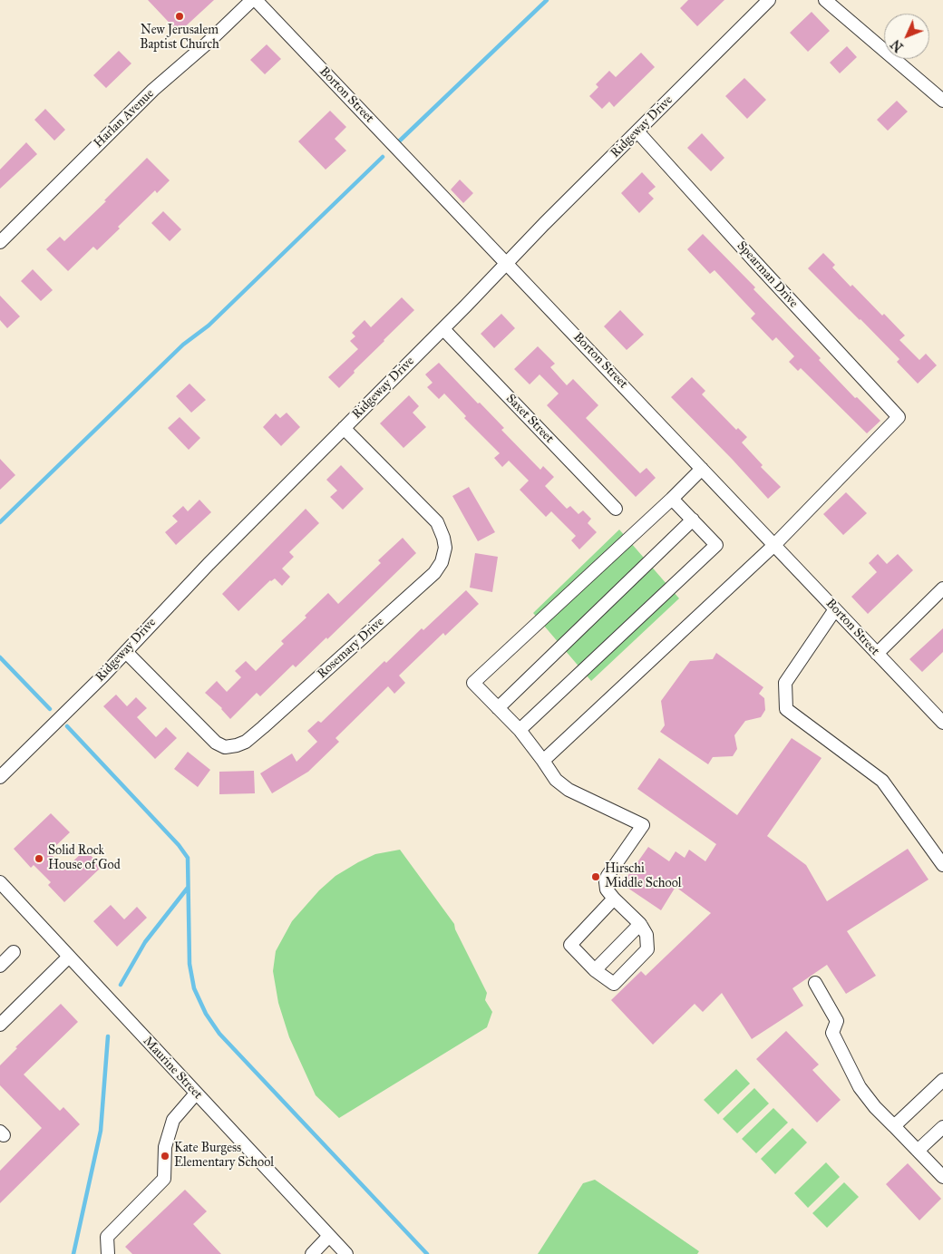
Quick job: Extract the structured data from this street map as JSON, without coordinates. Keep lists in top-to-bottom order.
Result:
{
  "streets": {
    "street": [
      "Borton Street",
      "Harlan Avenue",
      "Ridgeway Drive",
      "Spearman Drive",
      "Saxet Street",
      "Rosemary Drive",
      "Maurine Street"
    ]
  },
  "crossings": [
    ["Borton Street", "Ridgeway Drive"],
    ["Borton Street", "Spearman Drive"],
    ["Ridgeway Drive", "Spearman Drive"],
    ["Ridgeway Drive", "Saxet Street"],
    ["Ridgeway Drive", "Rosemary Drive"]
  ],
  "places": [
    "New Jerusalem Baptist Church",
    "Solid Rock House of God",
    "Hirschi Middle School",
    "Kate Burgess Elementary School"
  ],
  "north": "bottom left"
}
